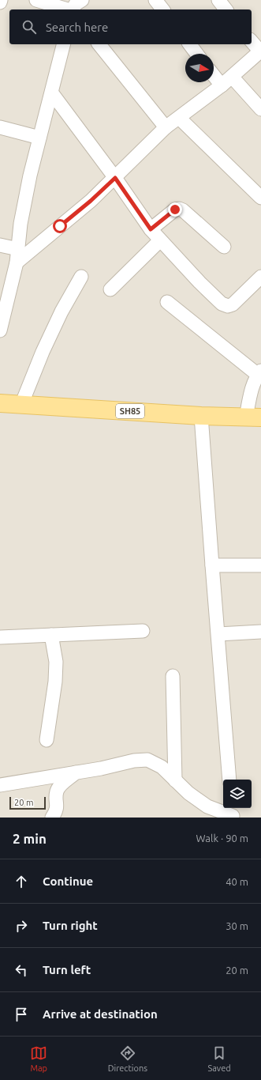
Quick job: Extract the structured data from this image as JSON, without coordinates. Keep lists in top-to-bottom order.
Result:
{
  "streets": {
    "main road": ["SH85"]
  },
  "scale_bar": "20 m",
  "north": "right",
  "page": {
    "search": "Search here",
    "scale": "20 m",
    "heading": ["2 min", "Walk · 90 m"],
    "list": [
      ["Continue", "40 m"],
      ["Turn right", "30 m"],
      ["Turn left", "20 m"],
      "Arrive at destination"
    ],
    "nav": ["Map", "Directions", "Saved"]
  }
}
